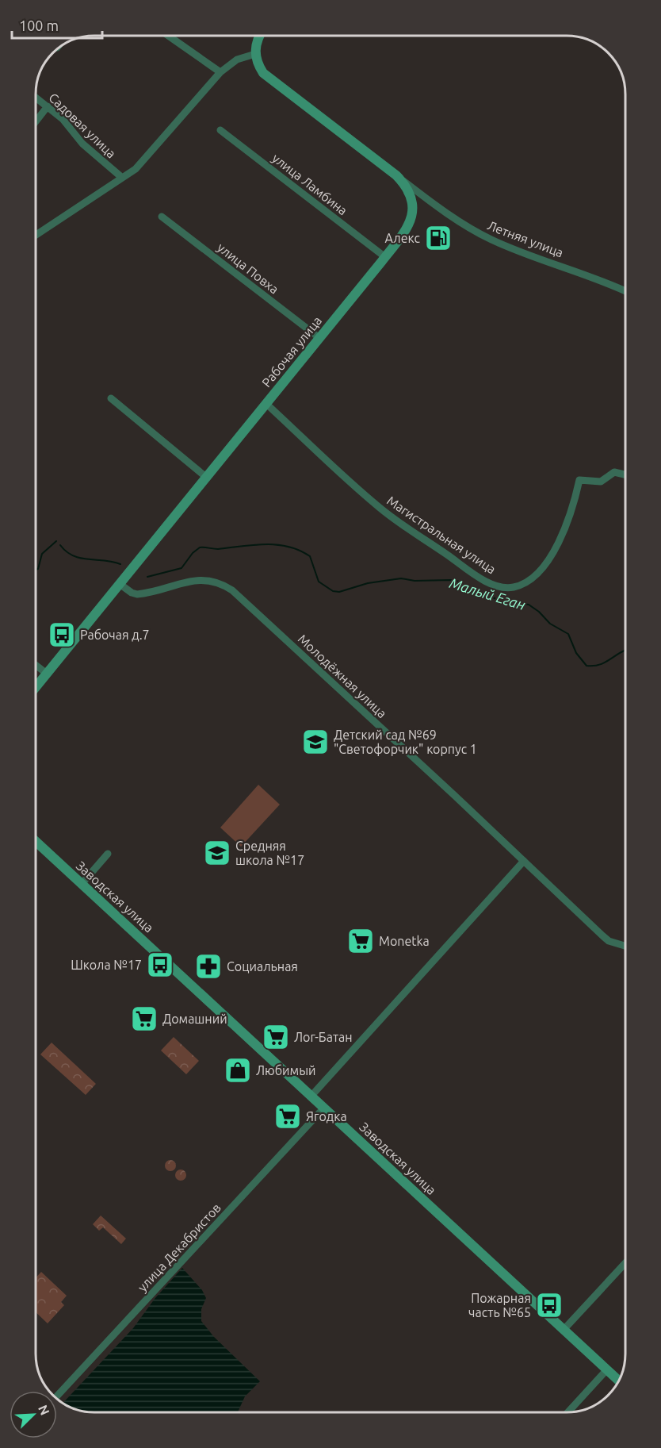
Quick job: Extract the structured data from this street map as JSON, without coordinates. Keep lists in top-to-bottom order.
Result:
{
  "streets": {
    "street": [
      "Садовая улица",
      "улица Ламбина",
      "Летняя улица",
      "улица Повха",
      "Рабочая улица",
      "Магистральная улица",
      "Молодёжная улица",
      "Заводская улица",
      "улица Декабристов"
    ]
  },
  "crossings": [
    ["улица Ламбина", "Рабочая улица"],
    ["Летняя улица", "Рабочая улица"],
    ["улица Повха", "Рабочая улица"],
    ["Рабочая улица", "Магистральная улица"],
    ["Рабочая улица", "Молодёжная улица"],
    ["Заводская улица", "улица Декабристов"]
  ],
  "water": ["Малый Еган"],
  "places": {
    "fuel station": ["Алекс"],
    "bus stop": ["Рабочая д.7", "Школа №17", "Пожарная часть №65"],
    "school or university": ["Детский сад №69 \"Светофорчик\" корпус 1", "Средняя школа №17"],
    "supermarket": [
      "Monetka",
      "Домашний",
      "Лог-Батан",
      "Ягодка"
    ],
    "pharmacy": ["Социальная"],
    "shop": ["Любимый"]
  },
  "scale_bar": "100 m",
  "north": "top right"
}
